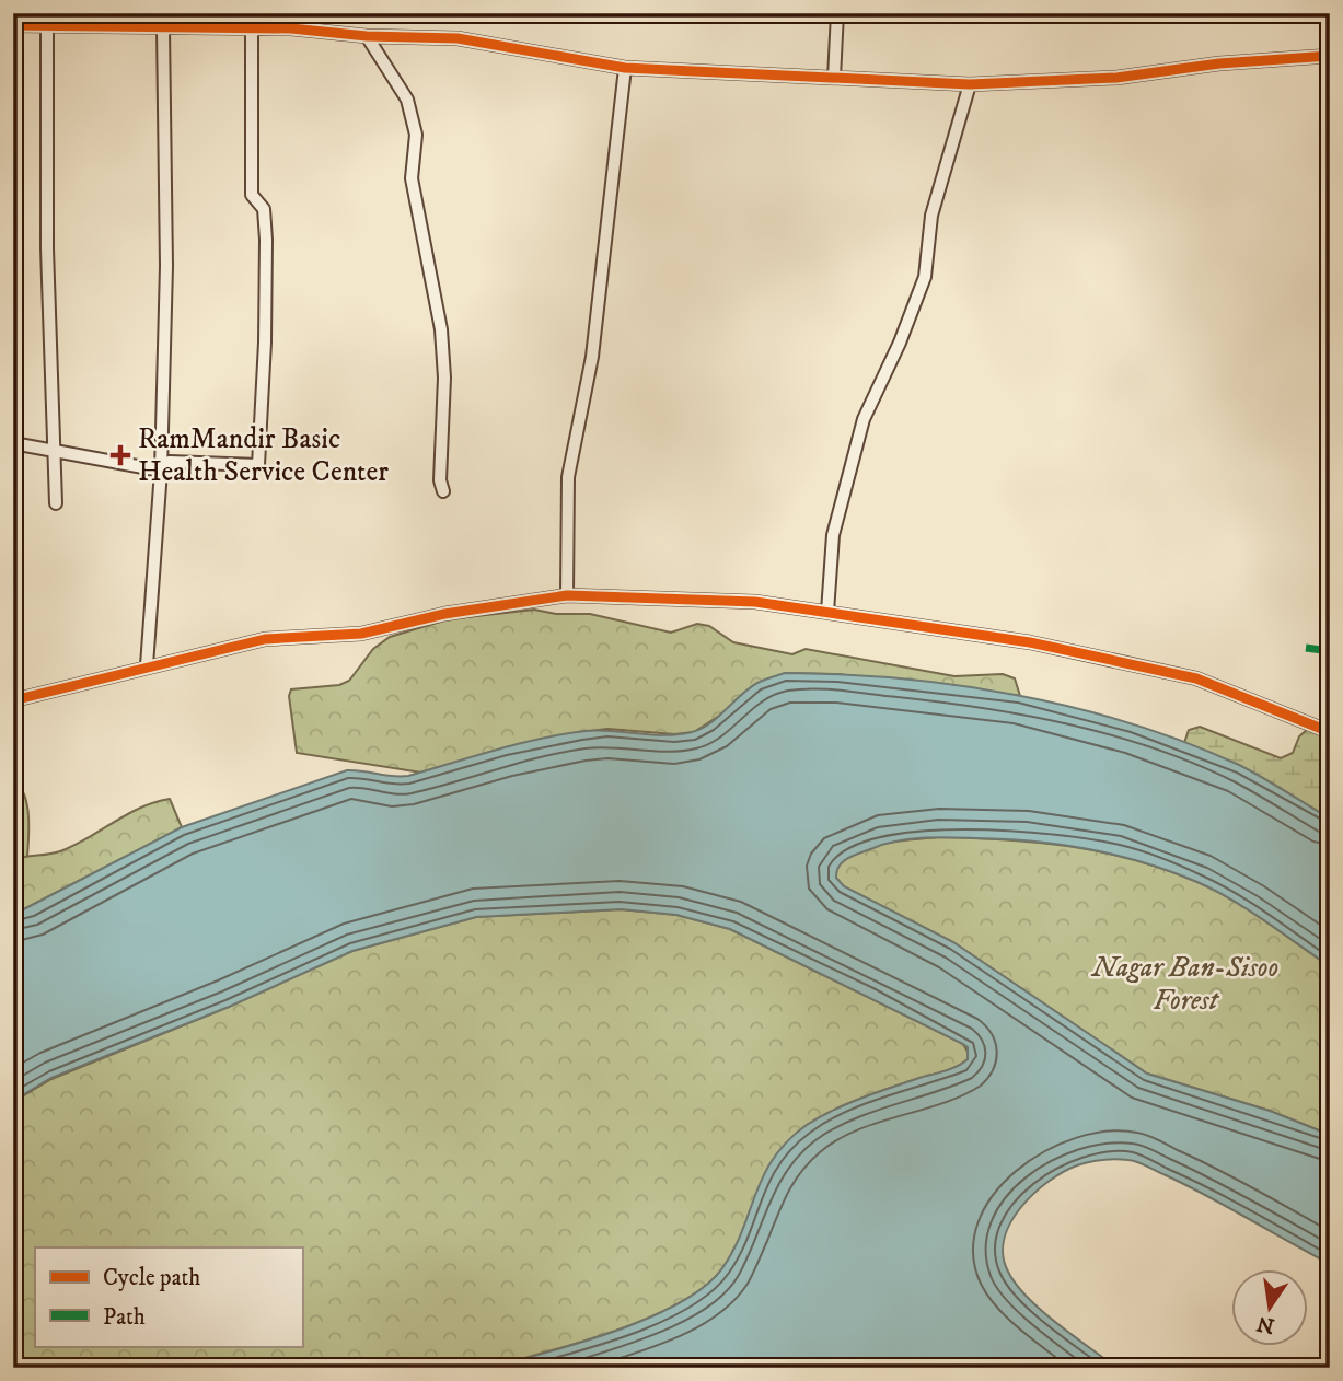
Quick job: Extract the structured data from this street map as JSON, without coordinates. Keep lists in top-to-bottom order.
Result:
{
  "parks": ["Nagar Ban-Sisoo Forest"],
  "places": {
    "health": ["RamMandir Basic Health Service Center"]
  },
  "legend": ["Cycle path", "Path"],
  "north": "bottom"
}
